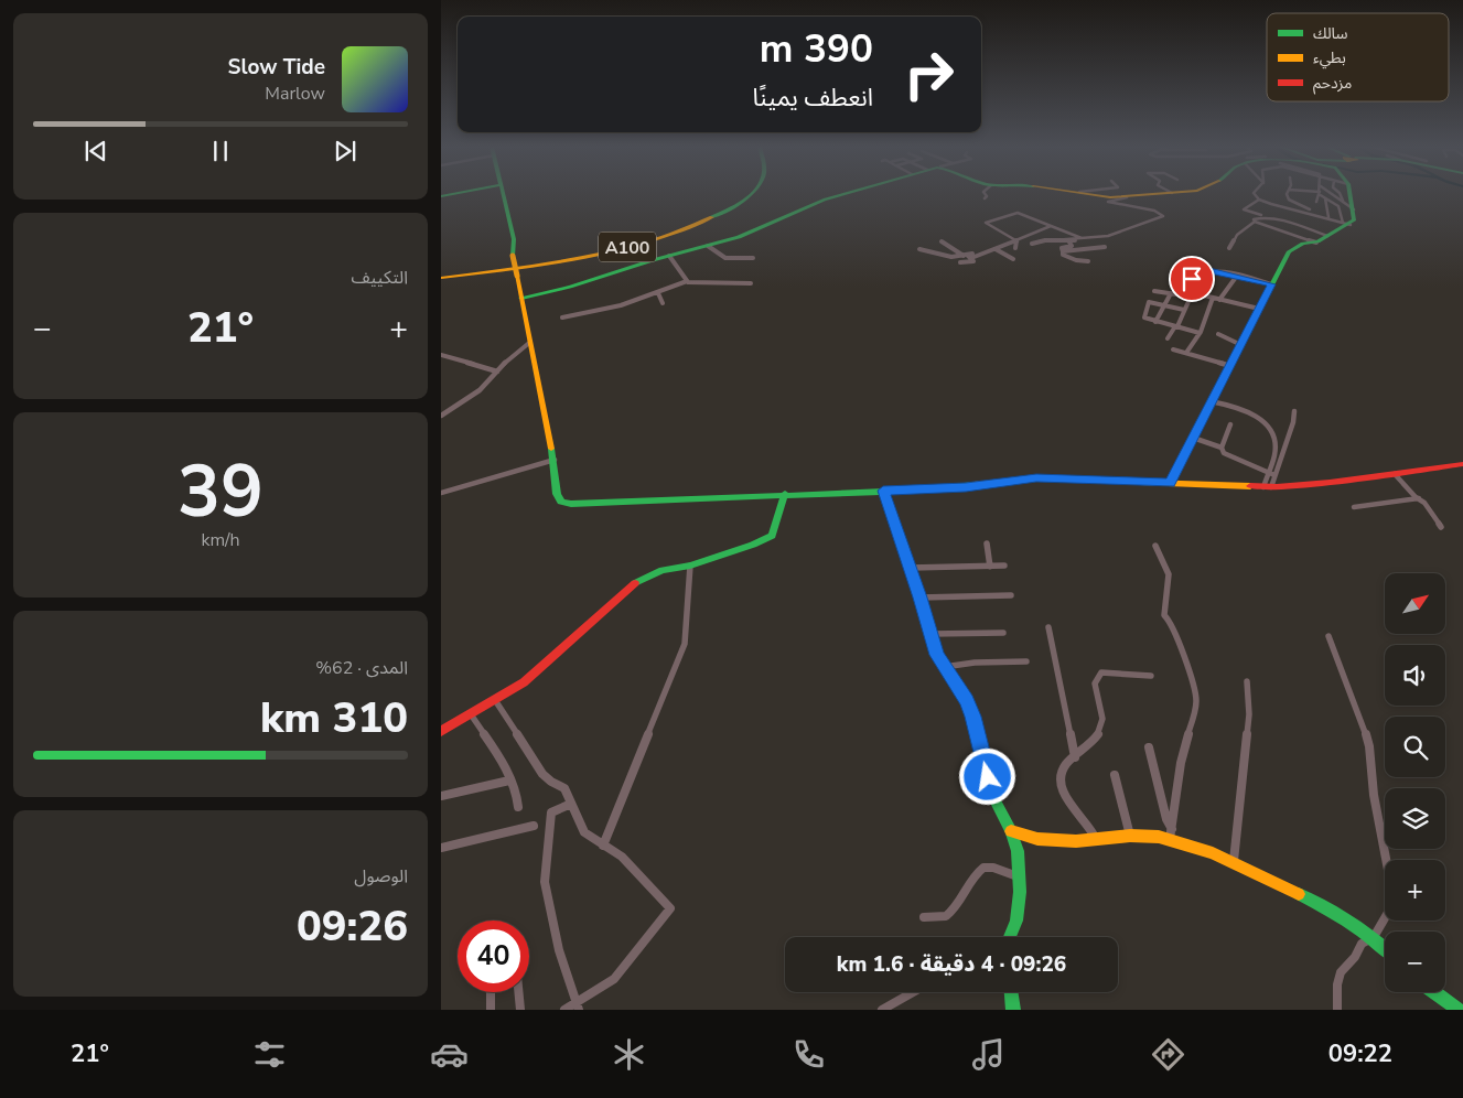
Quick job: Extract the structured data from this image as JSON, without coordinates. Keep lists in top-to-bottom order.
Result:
{
  "streets": {
    "main road": ["A100"]
  },
  "legend": ["سالك", "بطيء", "مزدحم"],
  "north": "top right",
  "page": {
    "turn": ["390 m", "انعطف يمينًا"],
    "song": ["Slow Tide", "Marlow"],
    "tile": [
      "التكييف",
      ["39", "km/h"],
      ["المدى · 62%", "310 km"],
      ["الوصول", "09:26"]
    ],
    "heat": ["−", "21°", "+"],
    "map_buttons": ["+", "−"],
    "limit": "40",
    "trip": "09:26 · 4 دقيقة · 1.6 km",
    "tabs": ["09:22", "21°"]
  }
}
